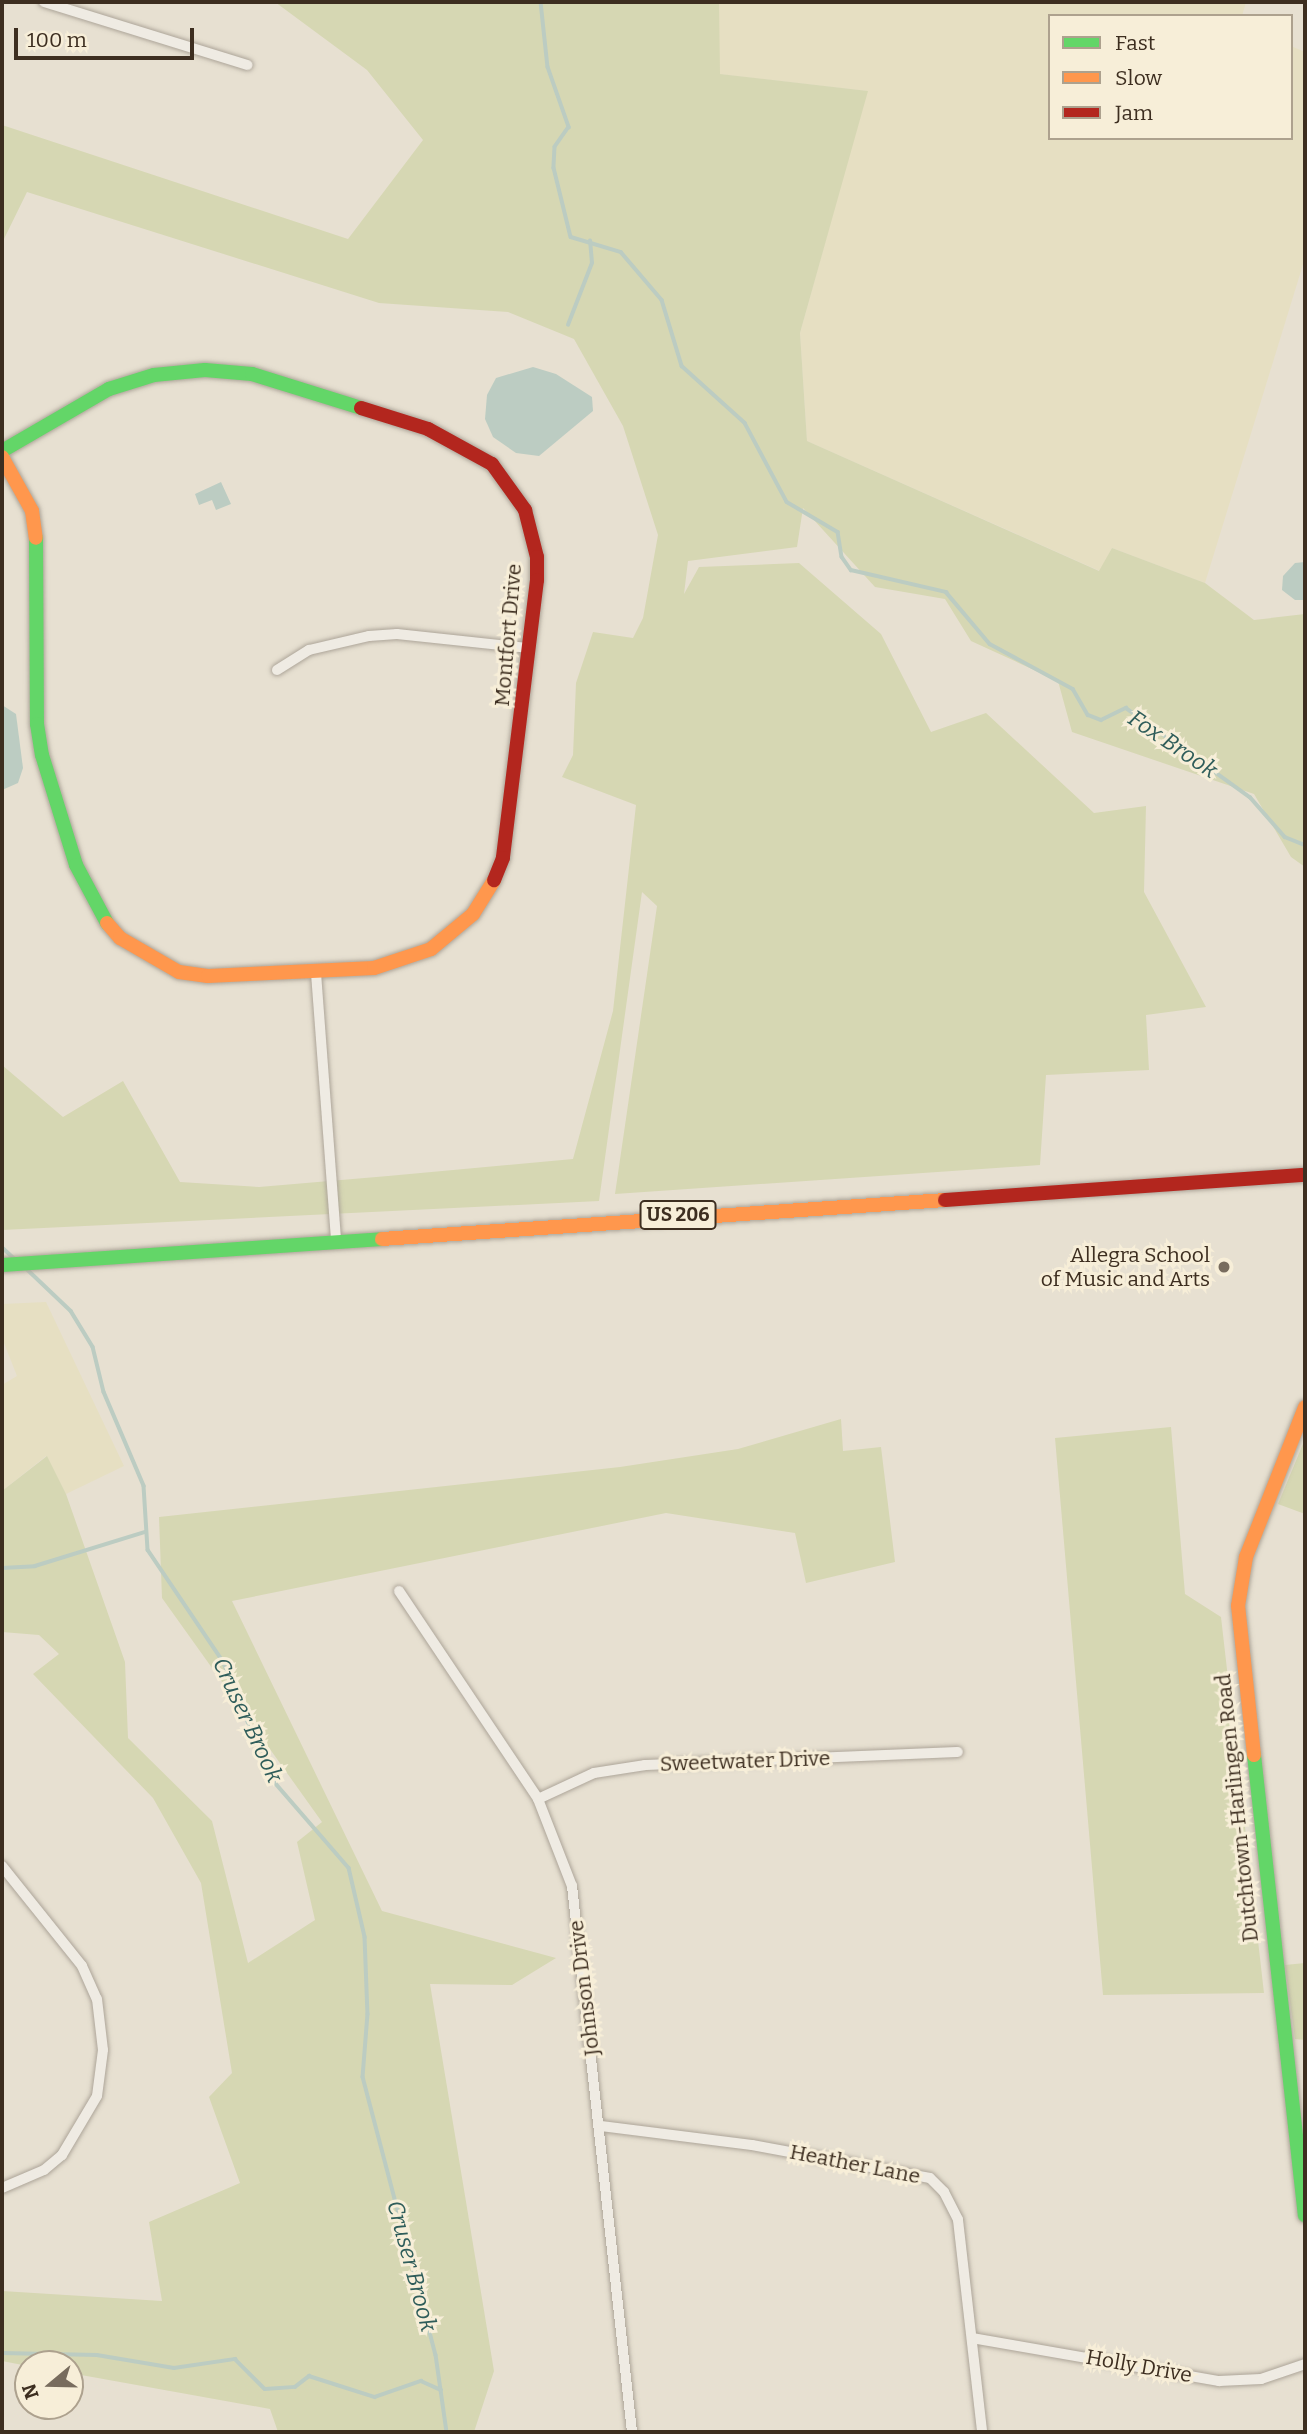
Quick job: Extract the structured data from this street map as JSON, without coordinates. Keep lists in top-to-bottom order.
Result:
{
  "streets": {
    "main road": ["Montfort Drive", "US 206", "Dutchtown-Harlingen Road"],
    "street": [
      "Sweetwater Drive",
      "Johnson Drive",
      "Heather Lane",
      "Holly Drive"
    ]
  },
  "crossings": [
    ["Sweetwater Drive", "Johnson Drive"],
    ["Johnson Drive", "Heather Lane"],
    ["Heather Lane", "Holly Drive"]
  ],
  "water": ["Fox Brook", "Cruser Brook"],
  "places": ["Allegra School of Music and Arts"],
  "legend": ["Fast", "Slow", "Jam"],
  "scale_bar": "100 m",
  "north": "left"
}
